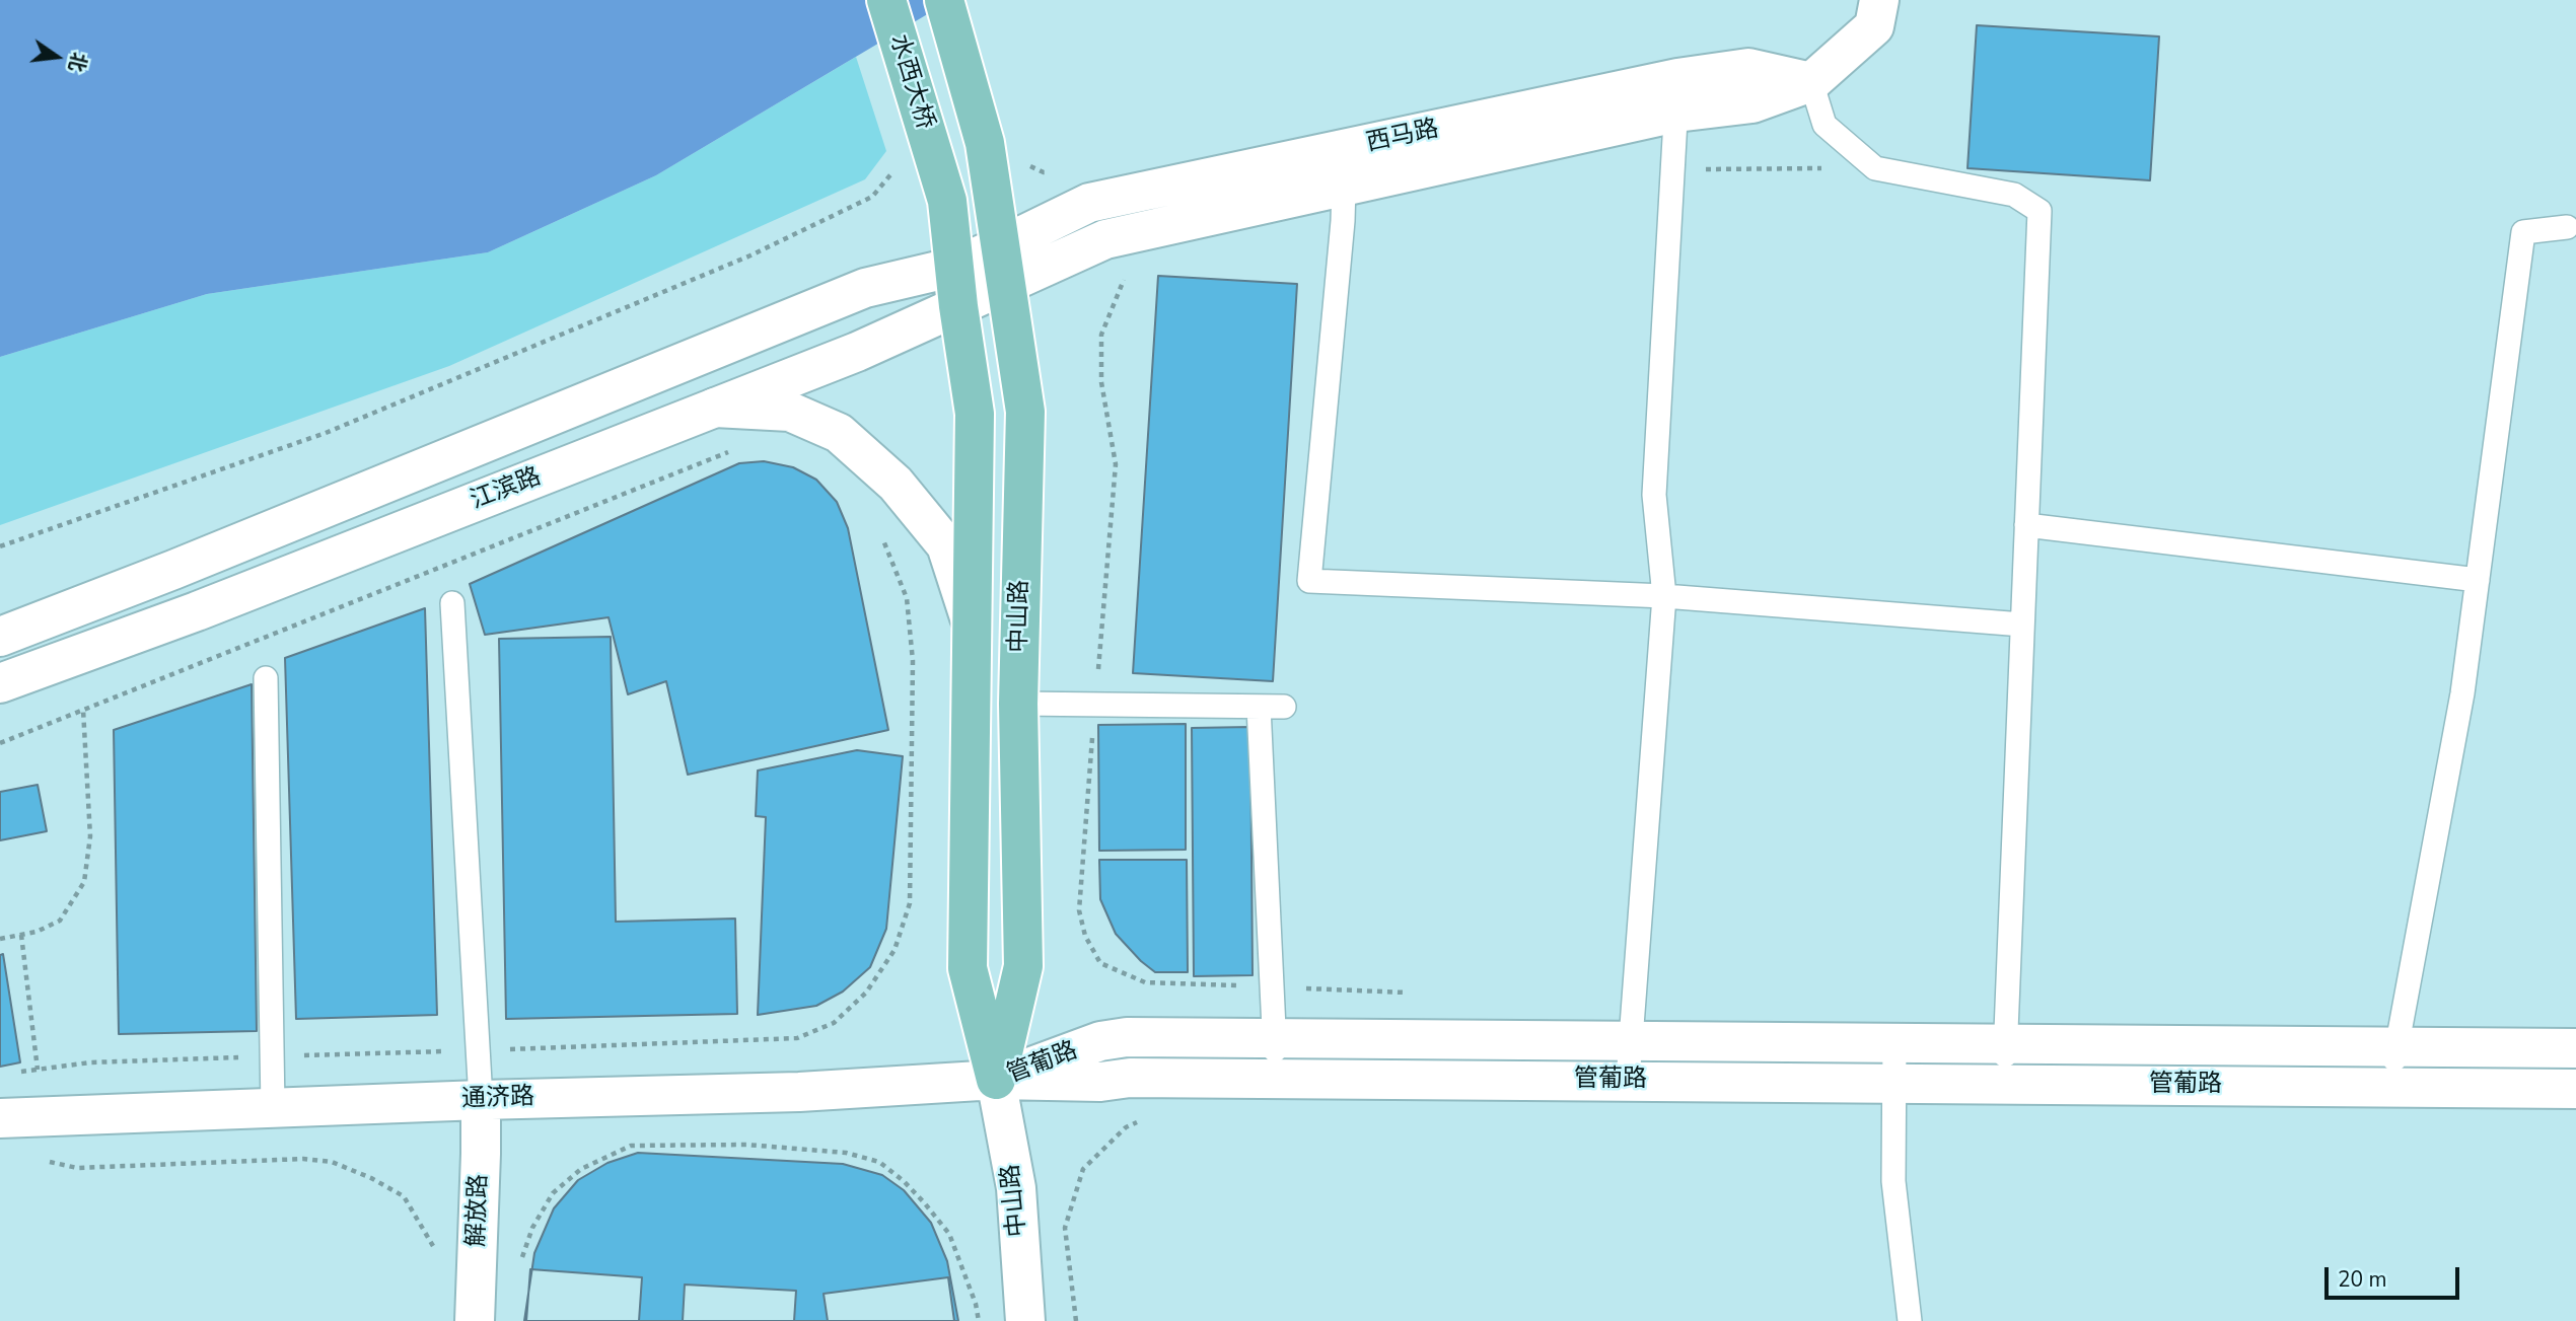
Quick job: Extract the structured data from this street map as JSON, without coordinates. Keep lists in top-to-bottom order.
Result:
{
  "streets": {
    "main road": ["水西大桥", "中山路"],
    "street": [
      "西马路",
      "江滨路",
      "管葡路",
      "通济路",
      "解放路"
    ]
  },
  "crossings": [
    ["水西大桥", "中山路"],
    ["西马路", "江滨路"],
    ["西马路", "中山路"],
    ["江滨路", "中山路"],
    ["中山路", "管葡路"],
    ["中山路", "通济路"],
    ["管葡路", "通济路"],
    ["通济路", "解放路"]
  ],
  "scale_bar": "20 m",
  "north": "right"
}
